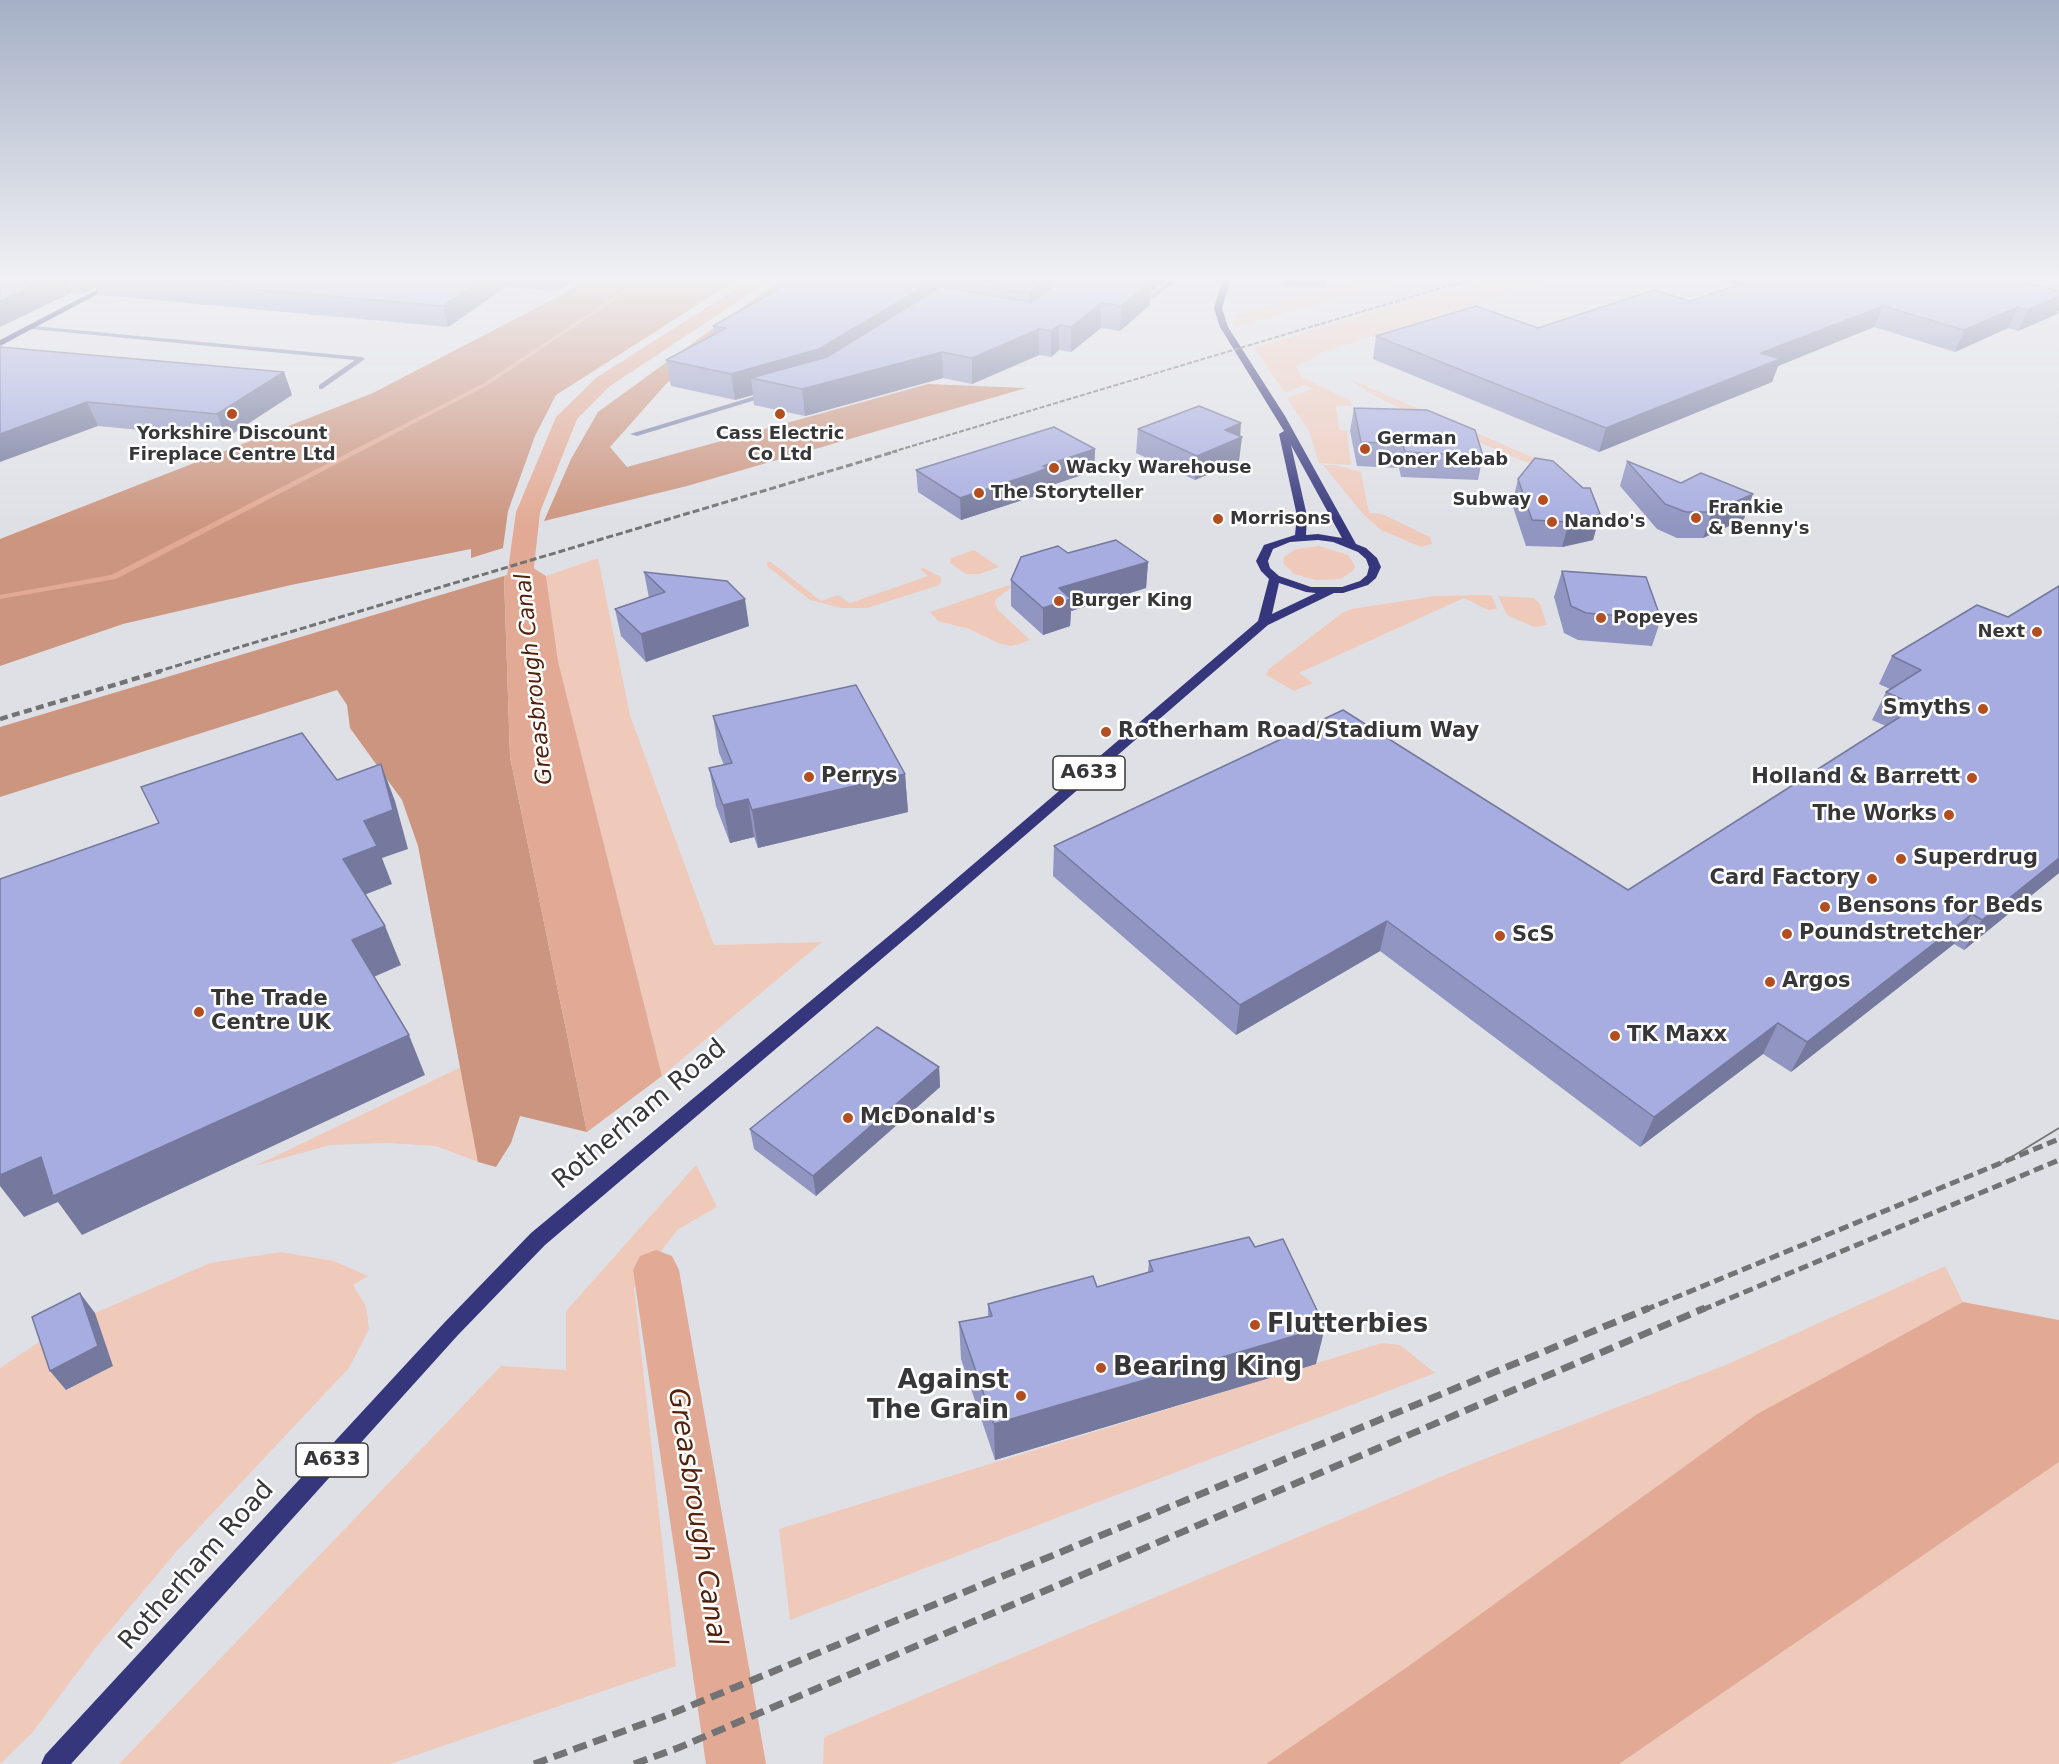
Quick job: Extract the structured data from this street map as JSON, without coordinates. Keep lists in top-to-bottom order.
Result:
{
  "streets": {
    "main road": ["A633", "Rotherham Road"]
  },
  "water": ["Greasbrough Canal"],
  "places": [
    "Yorkshire Discount Fireplace Centre Ltd",
    "Cass Electric Co Ltd",
    "German Doner Kebab",
    "Wacky Warehouse",
    "The Storyteller",
    "Subway",
    "Frankie & Benny's",
    "Morrisons",
    "Nando's",
    "Burger King",
    "Popeyes",
    "Next",
    "Smyths",
    "Rotherham Road/Stadium Way",
    "Perrys",
    "Holland & Barrett",
    "The Works",
    "Superdrug",
    "Card Factory",
    "Bensons for Beds",
    "Poundstretcher",
    "ScS",
    "Argos",
    "The Trade Centre UK",
    "TK Maxx",
    "McDonald's",
    "Flutterbies",
    "Bearing King",
    "Against The Grain"
  ]
}
